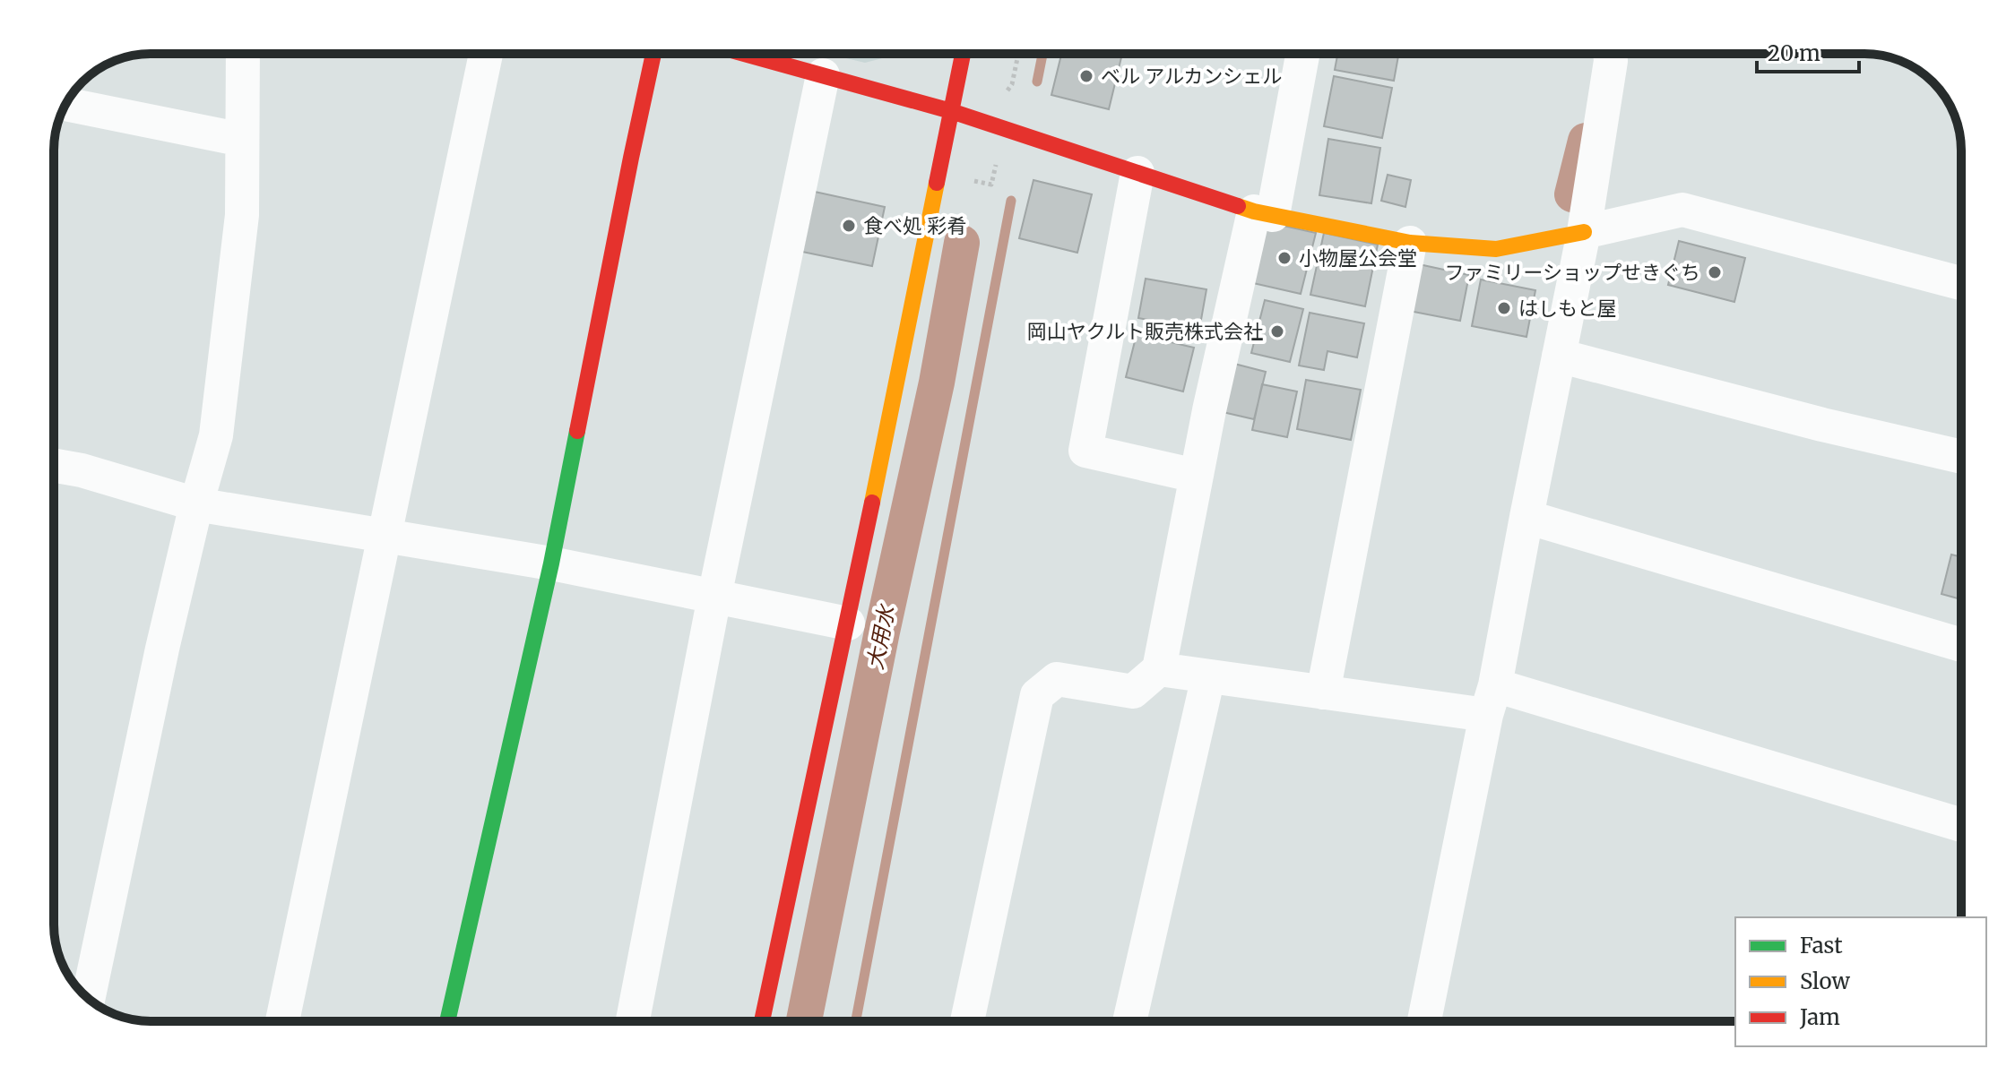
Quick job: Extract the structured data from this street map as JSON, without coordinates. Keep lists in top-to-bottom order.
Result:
{
  "water": ["大用水"],
  "places": [
    "ベル アルカンシェル",
    "食べ処 彩肴",
    "小物屋公会堂",
    "ファミリーショップせきぐち",
    "はしもと屋",
    "岡山ヤクルト販売株式会社"
  ],
  "legend": ["Fast", "Slow", "Jam"],
  "scale_bar": "20 m"
}
